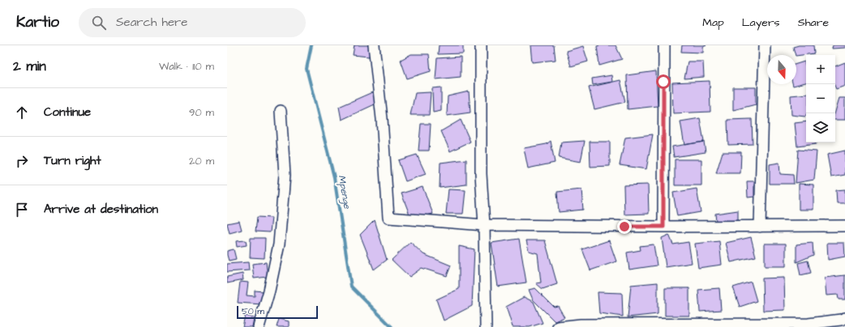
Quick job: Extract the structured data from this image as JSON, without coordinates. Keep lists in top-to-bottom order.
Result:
{
  "water": ["Mpenge"],
  "scale_bar": "50 m",
  "north": "bottom",
  "page": {
    "header": "Kartio",
    "search": "Search here",
    "nav": ["Map", "Layers", "Share"],
    "heading": ["2 min", "Walk · 110 m"],
    "map_buttons": ["+", "−"],
    "list": [
      ["Continue", "90 m"],
      ["Turn right", "20 m"],
      "Arrive at destination"
    ],
    "scale": "50 m"
  }
}
